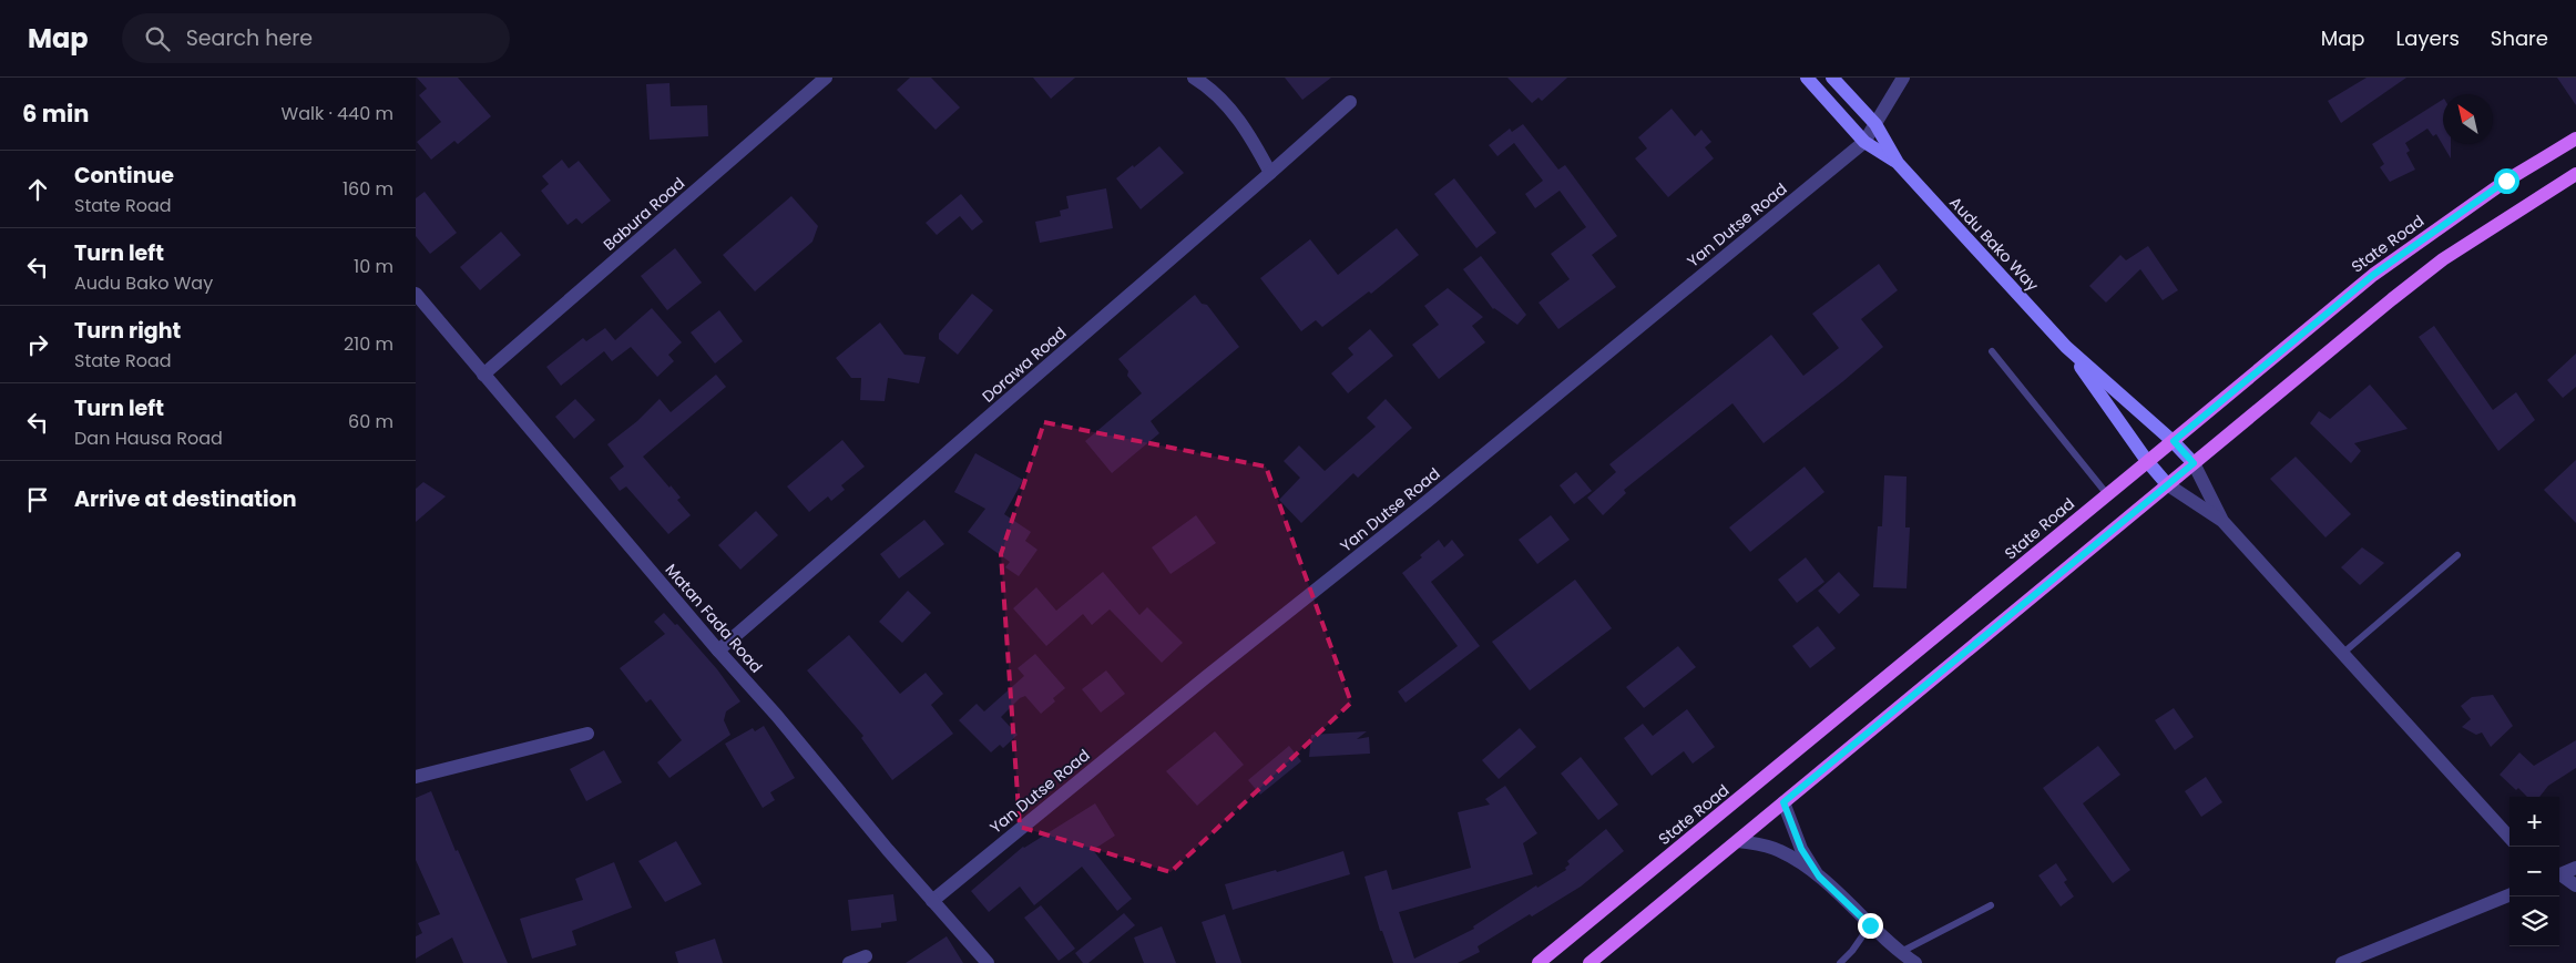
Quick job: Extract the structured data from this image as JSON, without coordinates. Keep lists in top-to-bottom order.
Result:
{
  "streets": {
    "main road": ["Audu Bako Way", "State Road"],
    "street": [
      "Babura Road",
      "Yan Dutse Road",
      "Dorawa Road",
      "Matan Fada Road"
    ]
  },
  "crossings": [
    ["Babura Road", "Matan Fada Road"],
    ["Yan Dutse Road", "Audu Bako Way"],
    ["Yan Dutse Road", "Matan Fada Road"],
    ["Audu Bako Way", "State Road"],
    ["Dorawa Road", "Matan Fada Road"]
  ],
  "north": "top left",
  "page": {
    "header": "Map",
    "search": "Search here",
    "nav": ["Map", "Layers", "Share"],
    "heading": ["6 min", "Walk · 440 m"],
    "list": [
      ["Continue", "State Road", "160 m"],
      ["Turn left", "Audu Bako Way", "10 m"],
      ["Turn right", "State Road", "210 m"],
      ["Turn left", "Dan Hausa Road", "60 m"],
      "Arrive at destination"
    ],
    "map_buttons": ["+", "−"]
  }
}
